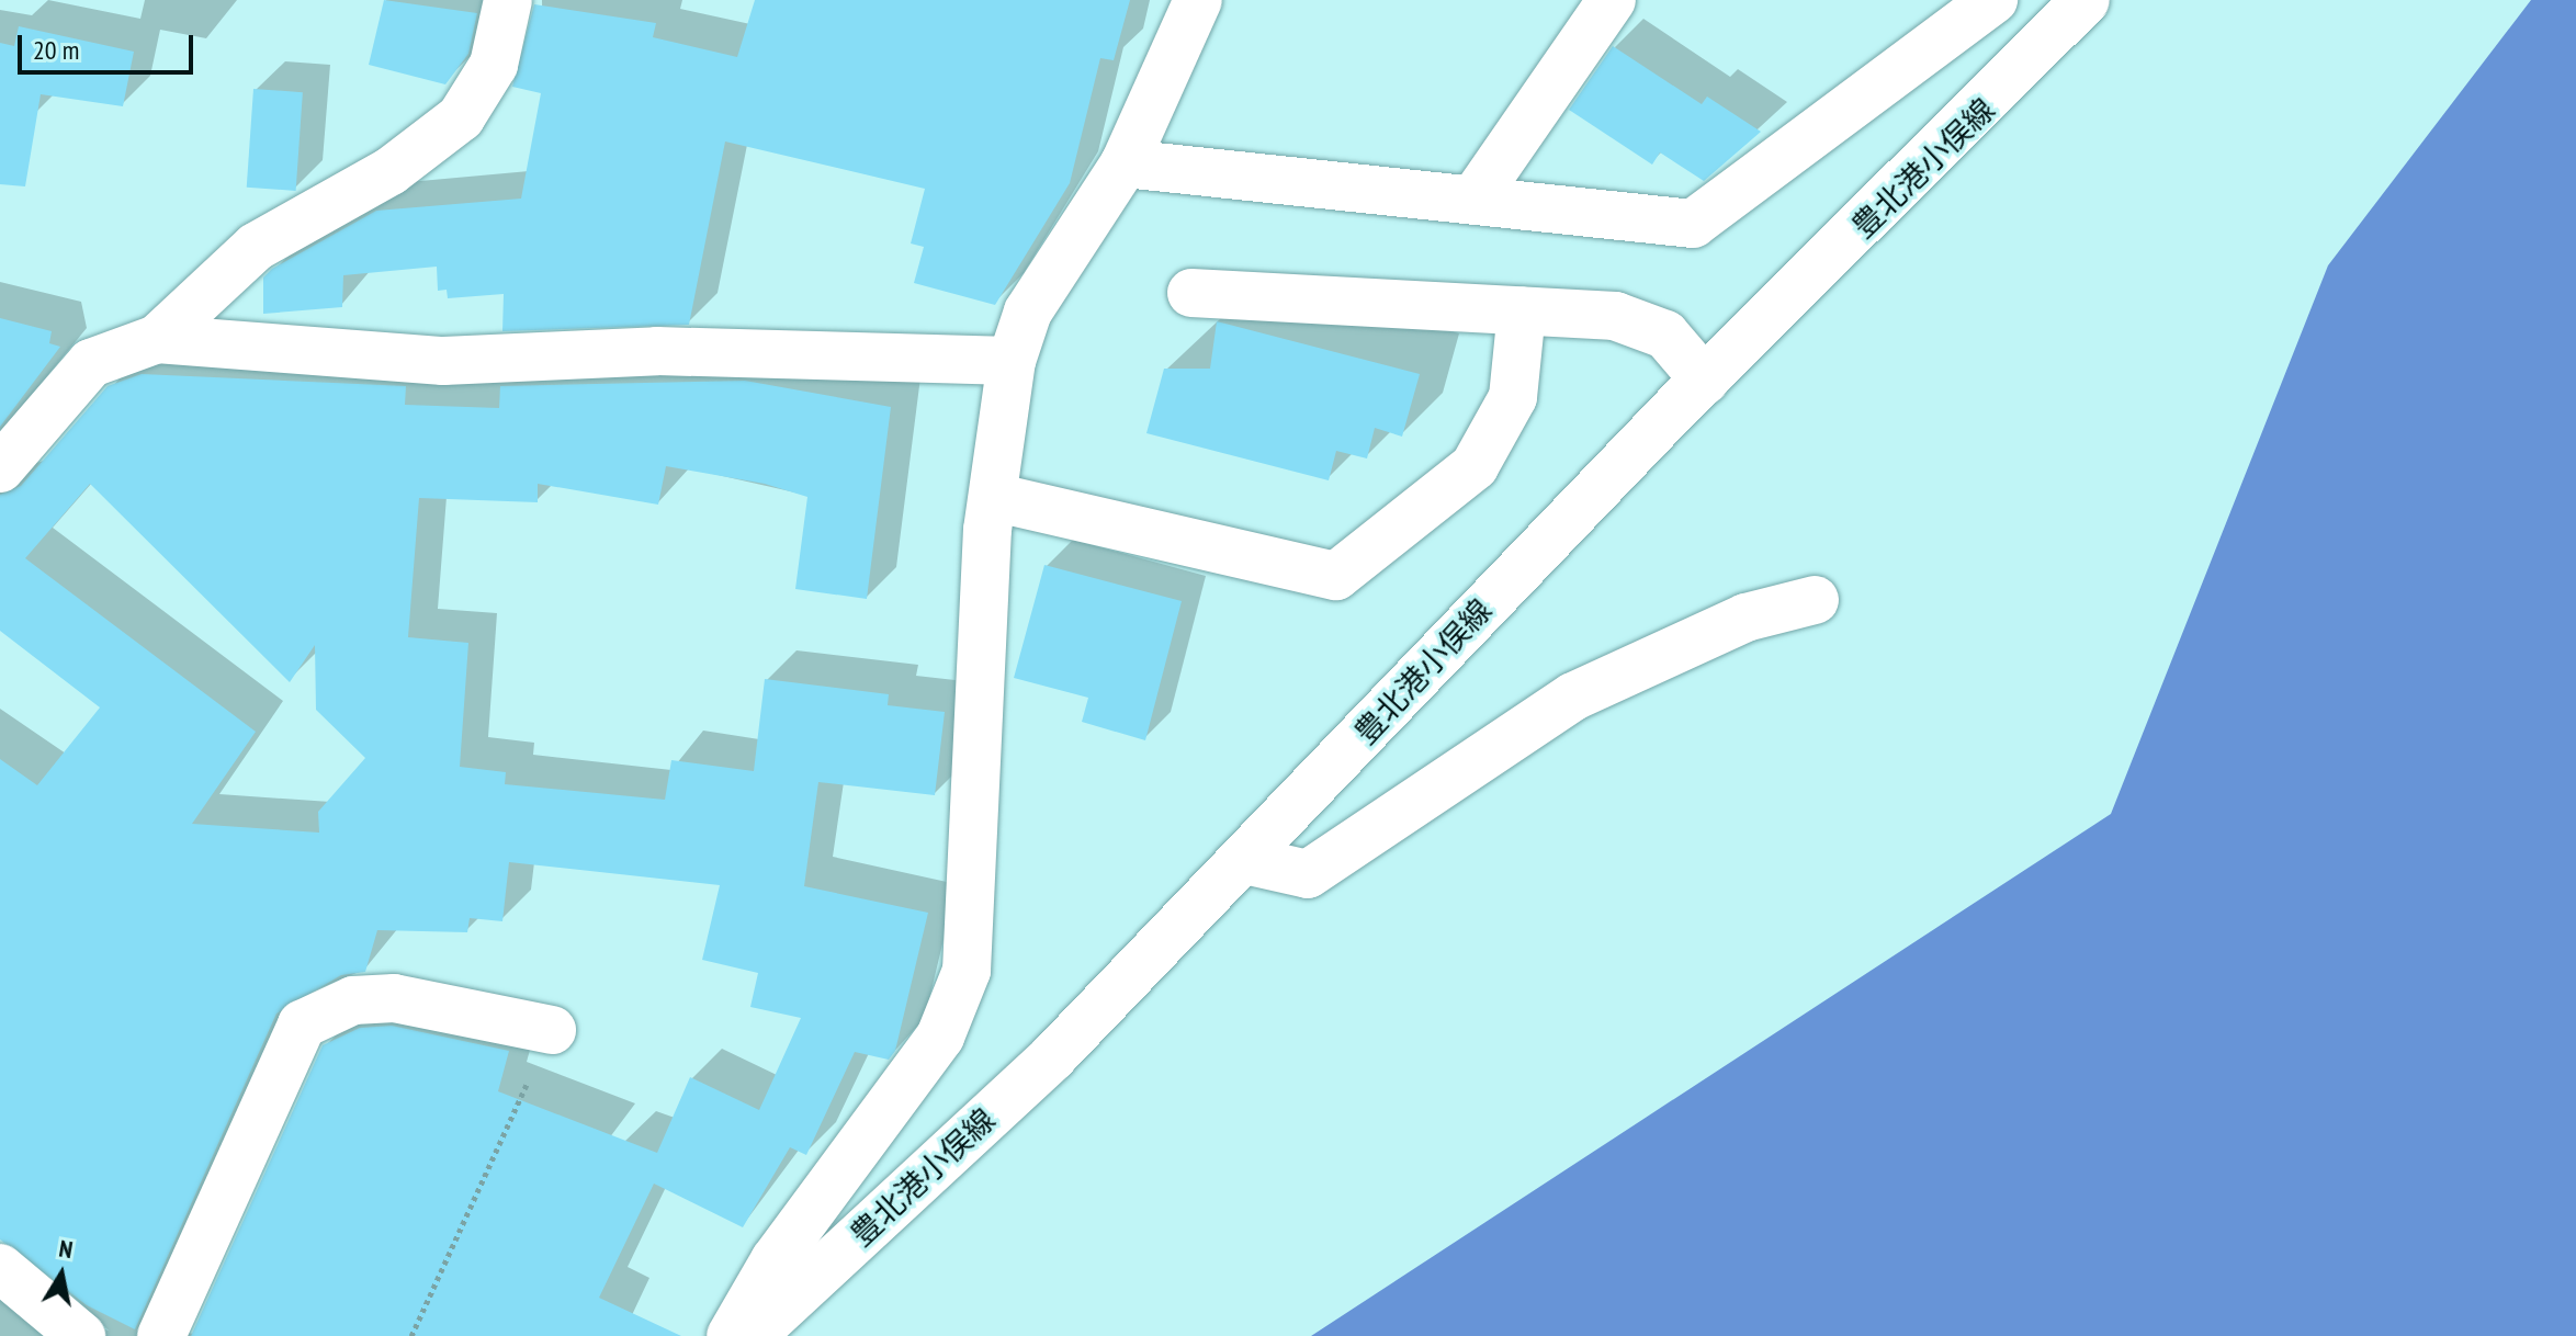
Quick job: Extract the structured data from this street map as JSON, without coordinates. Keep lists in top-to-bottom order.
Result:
{
  "streets": {
    "street": ["豊北港小俣線"]
  },
  "scale_bar": "20 m",
  "north": "top"
}
